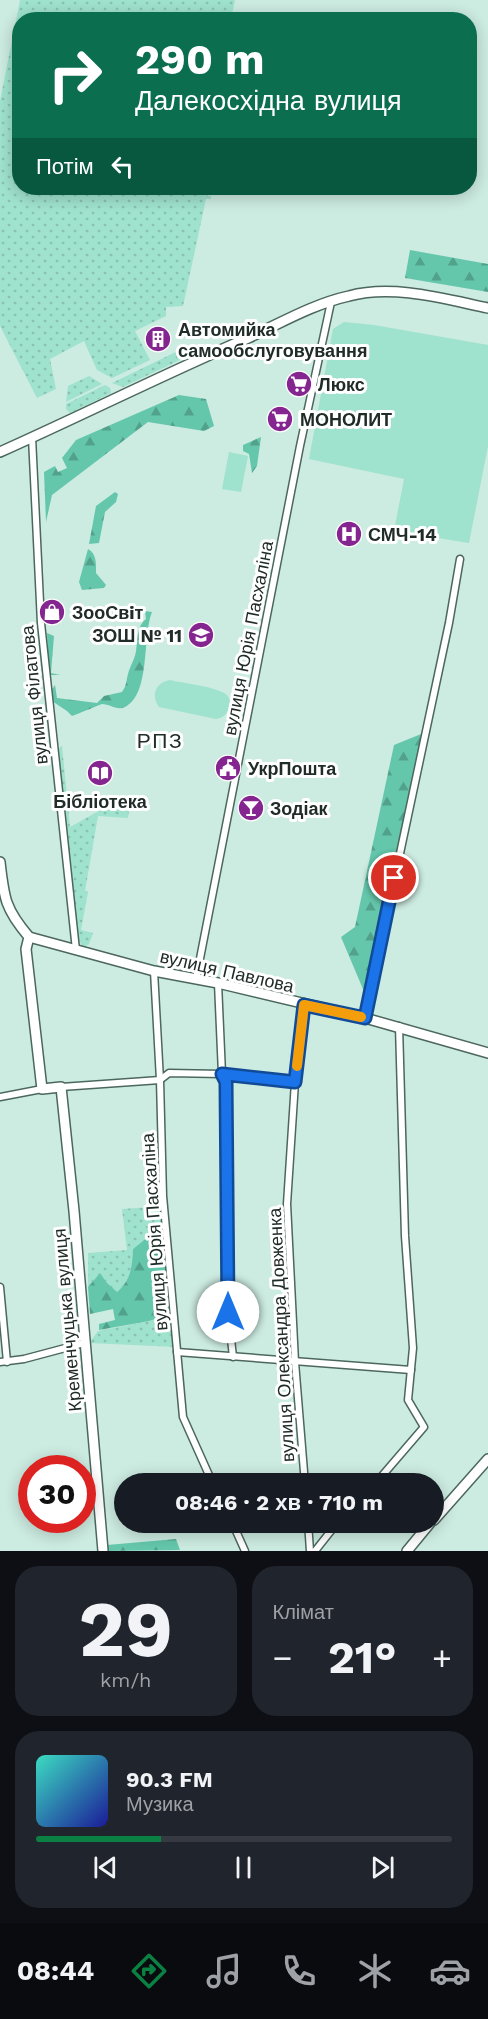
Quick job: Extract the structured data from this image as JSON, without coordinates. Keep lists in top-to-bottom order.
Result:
{
  "streets": {
    "street": [
      "вулиця Юрія Пасхаліна",
      "вулиця Філатова",
      "вулиця Павлова",
      "Кременчуцька вулиця",
      "вулиця Олександра Довженка"
    ]
  },
  "crossings": [
    ["вулиця Юрія Пасхаліна", "вулиця Павлова"],
    ["вулиця Філатова", "вулиця Павлова"],
    ["вулиця Павлова", "вулиця Олександра Довженка"]
  ],
  "districts": ["РПЗ"],
  "places": {
    "building": ["Автомийка самообслуговування"],
    "supermarket": ["Люкс", "МОНОЛИТ"],
    "hospital": ["СМЧ-14"],
    "shop": ["ЗооСвiт"],
    "school or university": ["ЗОШ № 11"],
    "public building": ["УкрПошта"],
    "library": ["Бібліотека"],
    "bar": ["Зодіак"]
  },
  "page": {
    "turn": ["290 m", "Далекосхідна вулиця"],
    "then": "Потім",
    "limit": "30",
    "trip": "08:46 · 2 хв · 710 m",
    "tile": [
      ["29", "km/h"],
      "Клімат"
    ],
    "heat": ["−", "21°", "+"],
    "song": ["90.3 FM", "Музика"],
    "tabs": "08:44"
  }
}
